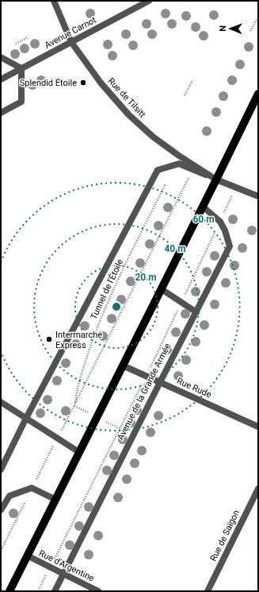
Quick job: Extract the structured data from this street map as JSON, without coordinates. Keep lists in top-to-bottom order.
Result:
{
  "streets": {
    "street": [
      "Avenue Carnot",
      "Rue de Tilsitt",
      "Rue Rude",
      "Avenue de la Grande Armée",
      "Rue de Saïgon",
      "Rue d'Argentine"
    ],
    "path": ["Tunnel de l'Étoile"]
  },
  "crossings": [
    ["Avenue Carnot", "Rue de Tilsitt"],
    ["Rue Rude", "Avenue de la Grande Armée"],
    ["Avenue de la Grande Armée", "Rue d'Argentine"]
  ],
  "places": ["Splendid Étoile", "Intermarché Express"],
  "north": "left",
  "rings": ["60 m", "40 m", "20 m"]
}
